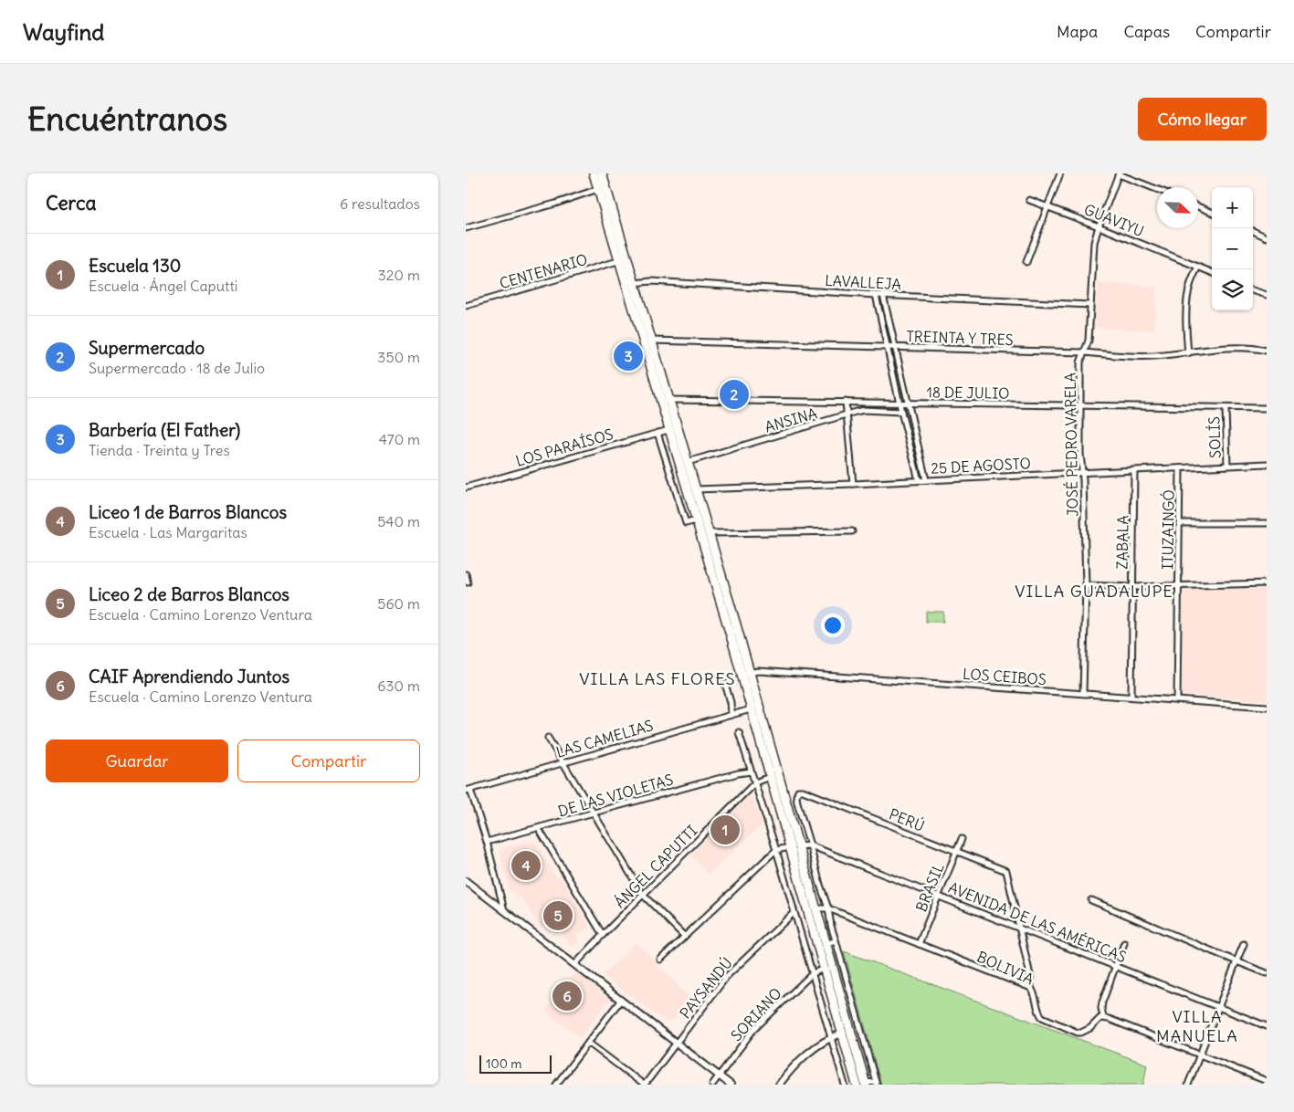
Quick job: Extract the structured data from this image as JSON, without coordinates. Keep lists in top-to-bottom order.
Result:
{
  "streets": {
    "street": [
      "GUAVIYU",
      "CENTENARIO",
      "LAVALLEJA",
      "TREINTA Y TRES",
      "18 DE JULIO",
      "ANSINA",
      "SOLÍS",
      "JOSÉ PEDRO VARELA",
      "LOS PARAÍSOS",
      "25 DE AGOSTO",
      "ITUZAINGÓ",
      "ZABALA",
      "LOS CEIBOS",
      "LAS CAMELIAS",
      "DE LAS VIOLETAS",
      "PERÚ",
      "ÁNGEL CAPUTTI",
      "BRASIL",
      "AVENIDA DE LAS AMÉRICAS",
      "BOLIVIA",
      "PAYSANDÚ",
      "SORIANO"
    ]
  },
  "crossings": [
    ["GUAVIYU", "JOSÉ PEDRO VARELA"],
    ["LAVALLEJA", "JOSÉ PEDRO VARELA"],
    ["TREINTA Y TRES", "JOSÉ PEDRO VARELA"],
    ["18 DE JULIO", "SOLÍS"],
    ["18 DE JULIO", "JOSÉ PEDRO VARELA"],
    ["SOLÍS", "25 DE AGOSTO"],
    ["JOSÉ PEDRO VARELA", "25 DE AGOSTO"],
    ["JOSÉ PEDRO VARELA", "LOS CEIBOS"],
    ["25 DE AGOSTO", "ITUZAINGÓ"],
    ["25 DE AGOSTO", "ZABALA"],
    ["ITUZAINGÓ", "LOS CEIBOS"],
    ["ZABALA", "LOS CEIBOS"],
    ["PERÚ", "BRASIL"],
    ["PERÚ", "AVENIDA DE LAS AMÉRICAS"],
    ["BRASIL", "AVENIDA DE LAS AMÉRICAS"],
    ["BRASIL", "BOLIVIA"]
  ],
  "districts": ["VILLA GUADALUPE", "VILLA LAS FLORES", "VILLA MANUELA"],
  "scale_bar": "100 m",
  "north": "bottom right",
  "page": {
    "header": "Wayfind",
    "nav": ["Mapa", "Capas", "Compartir"],
    "buttons": [
      "Cómo llegar",
      ["Guardar", "Compartir"]
    ],
    "title": "Encuéntranos",
    "heading": ["Cerca", "6 resultados"],
    "map_buttons": ["+", "−"],
    "list": [
      {
        "mark": "1",
        "name": "Escuela 130",
        "note": "Escuela · Ángel Caputti",
        "value": "320 m"
      },
      {
        "mark": "2",
        "name": "Supermercado",
        "note": "Supermercado · 18 de Julio",
        "value": "350 m"
      },
      {
        "mark": "3",
        "name": "Barbería (El Father)",
        "note": "Tienda · Treinta y Tres",
        "value": "470 m"
      },
      {
        "mark": "4",
        "name": "Liceo 1 de Barros Blancos",
        "note": "Escuela · Las Margaritas",
        "value": "540 m"
      },
      {
        "mark": "5",
        "name": "Liceo 2 de Barros Blancos",
        "note": "Escuela · Camino Lorenzo Ventura",
        "value": "560 m"
      },
      {
        "mark": "6",
        "name": "CAIF Aprendiendo Juntos",
        "note": "Escuela · Camino Lorenzo Ventura",
        "value": "630 m"
      }
    ],
    "pins": [
      "3",
      "2",
      "1",
      "4",
      "5",
      "6"
    ],
    "scale": "100 m"
  }
}
